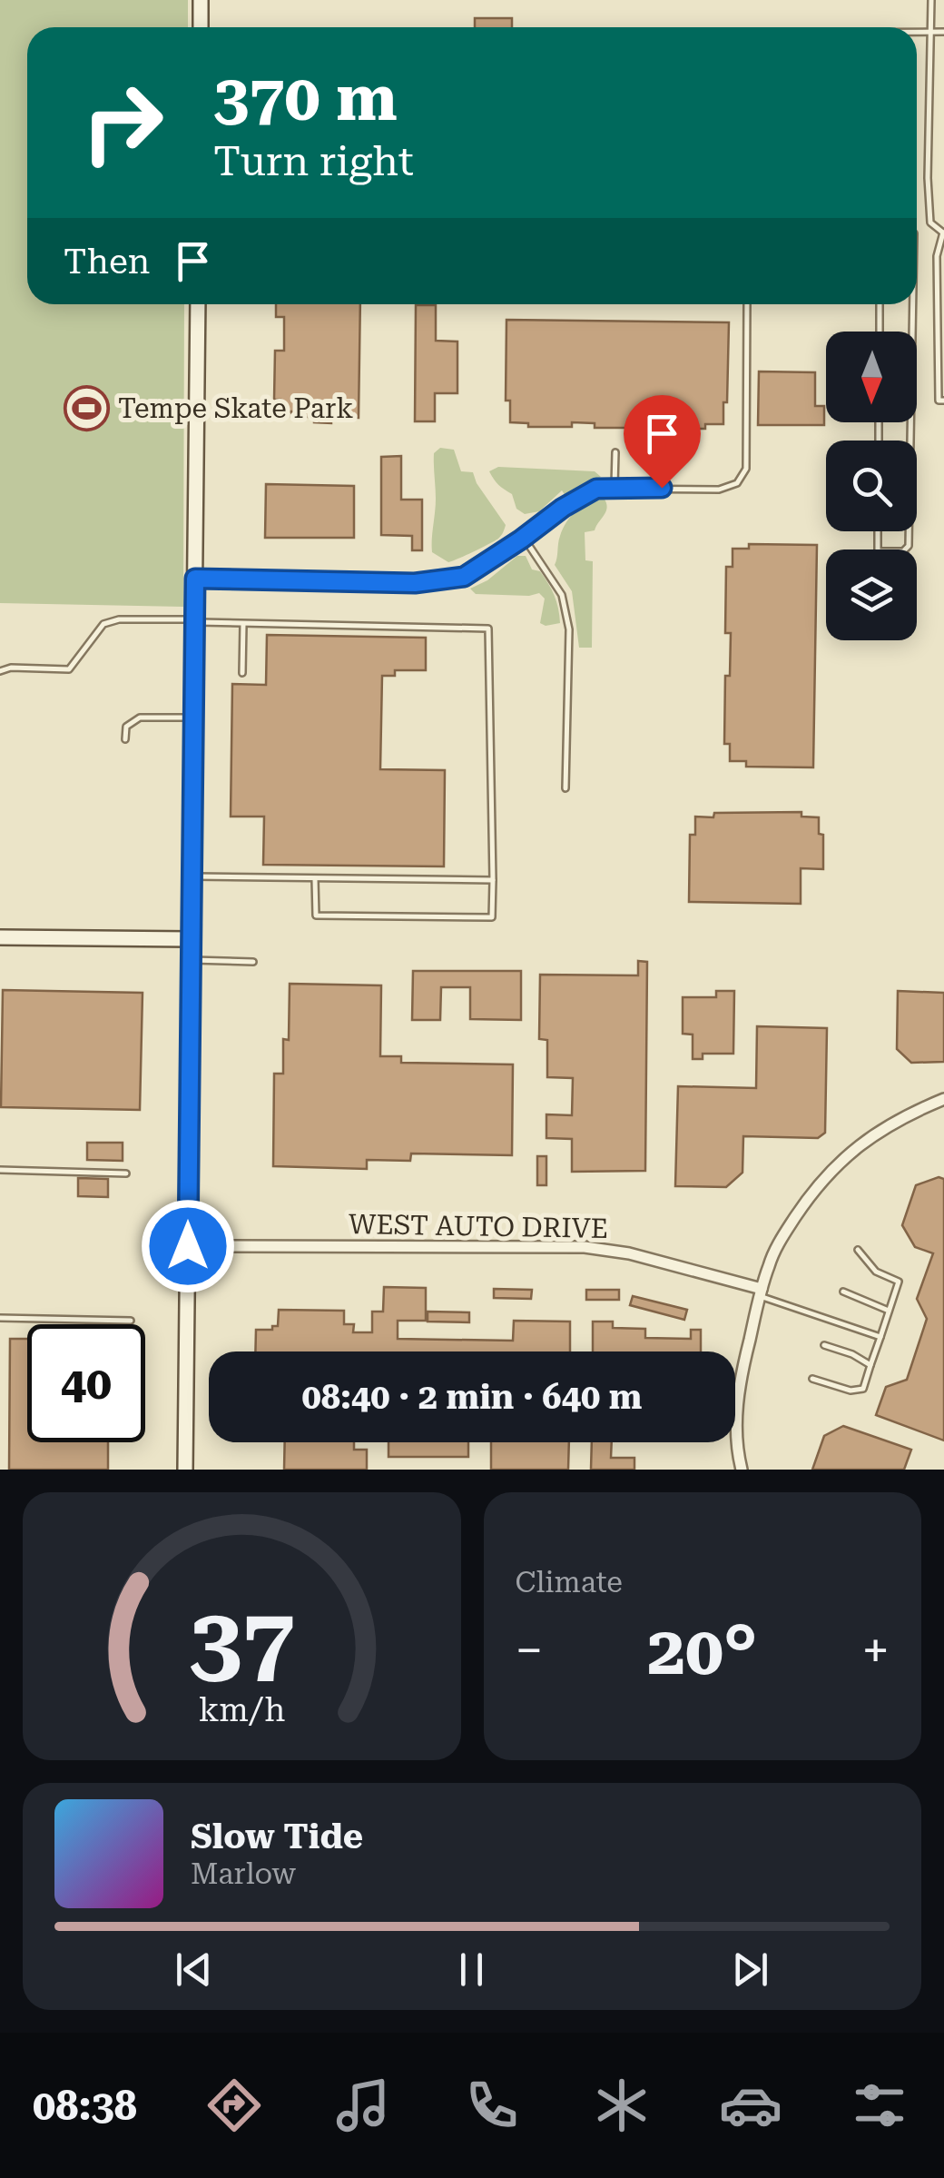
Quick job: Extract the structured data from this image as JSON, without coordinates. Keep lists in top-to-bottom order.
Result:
{
  "streets": {
    "street": ["WEST AUTO DRIVE"]
  },
  "places": {
    "sports": ["Tempe Skate Park"]
  },
  "north": "bottom",
  "page": {
    "turn": ["370 m", "Turn right"],
    "then": "Then",
    "limit": "40",
    "trip": "08:40 · 2 min · 640 m",
    "tile": "Climate",
    "heat": ["−", "20°", "+"],
    "song": ["Slow Tide", "Marlow"],
    "tabs": "08:38",
    "gauge": ["37", "km/h"]
  }
}
